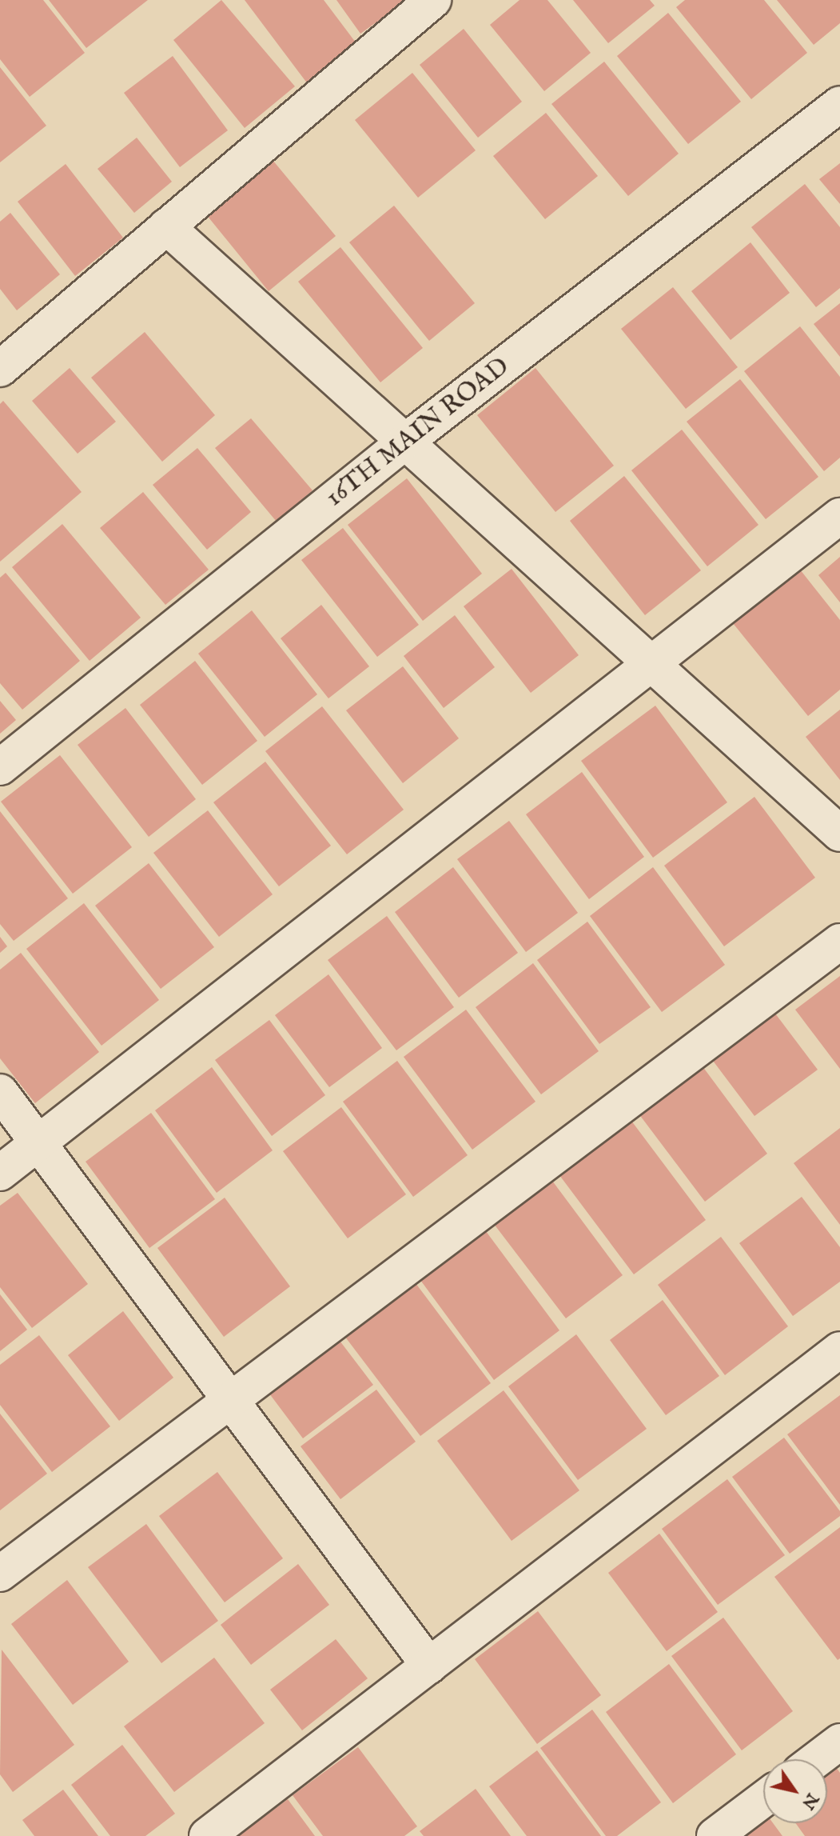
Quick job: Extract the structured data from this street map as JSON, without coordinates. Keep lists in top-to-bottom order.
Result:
{
  "streets": {
    "street": ["16TH MAIN ROAD"]
  },
  "north": "bottom right"
}
